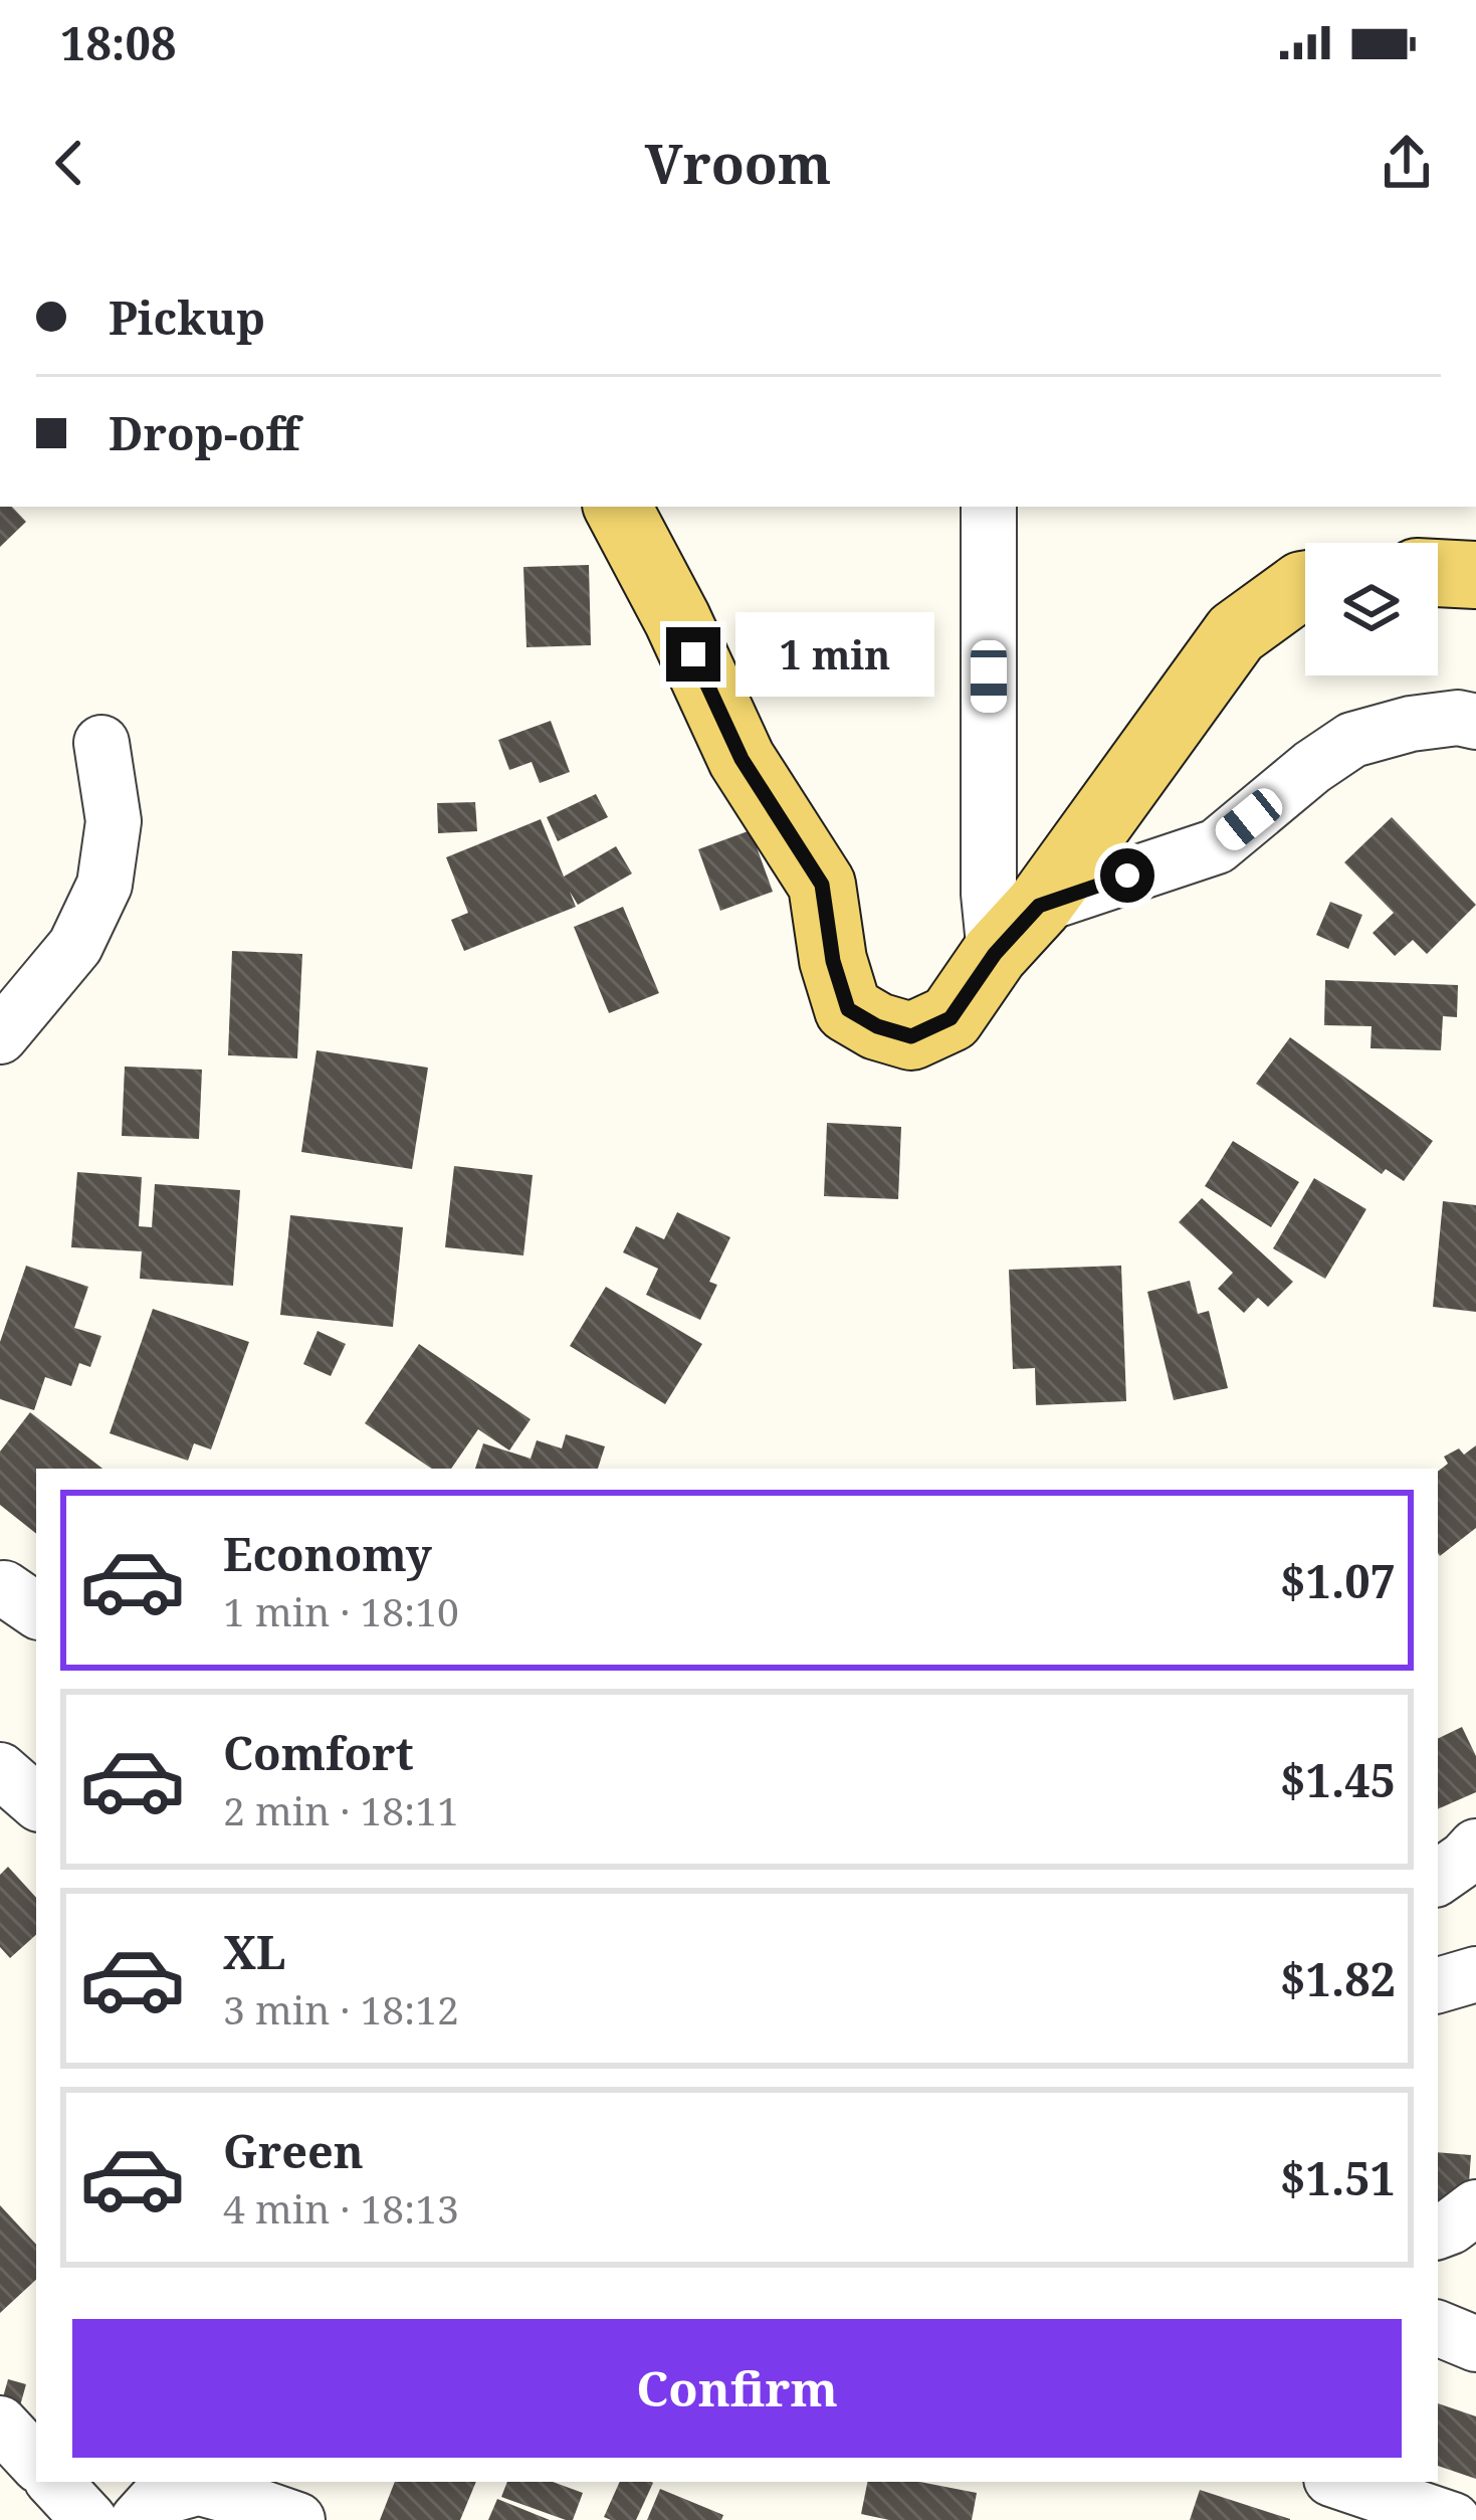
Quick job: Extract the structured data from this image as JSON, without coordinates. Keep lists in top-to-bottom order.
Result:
{
  "page": {
    "status": "18:08",
    "header": "Vroom",
    "banner": ["Pickup", "Drop-off"],
    "bubble": "1 min",
    "list": [
      {
        "name": "Economy",
        "note": "1 min · 18:10",
        "value": "$1.07"
      },
      {
        "name": "Comfort",
        "note": "2 min · 18:11",
        "value": "$1.45"
      },
      {
        "name": "XL",
        "note": "3 min · 18:12",
        "value": "$1.82"
      },
      {
        "name": "Green",
        "note": "4 min · 18:13",
        "value": "$1.51"
      }
    ],
    "buttons": "Confirm"
  }
}
